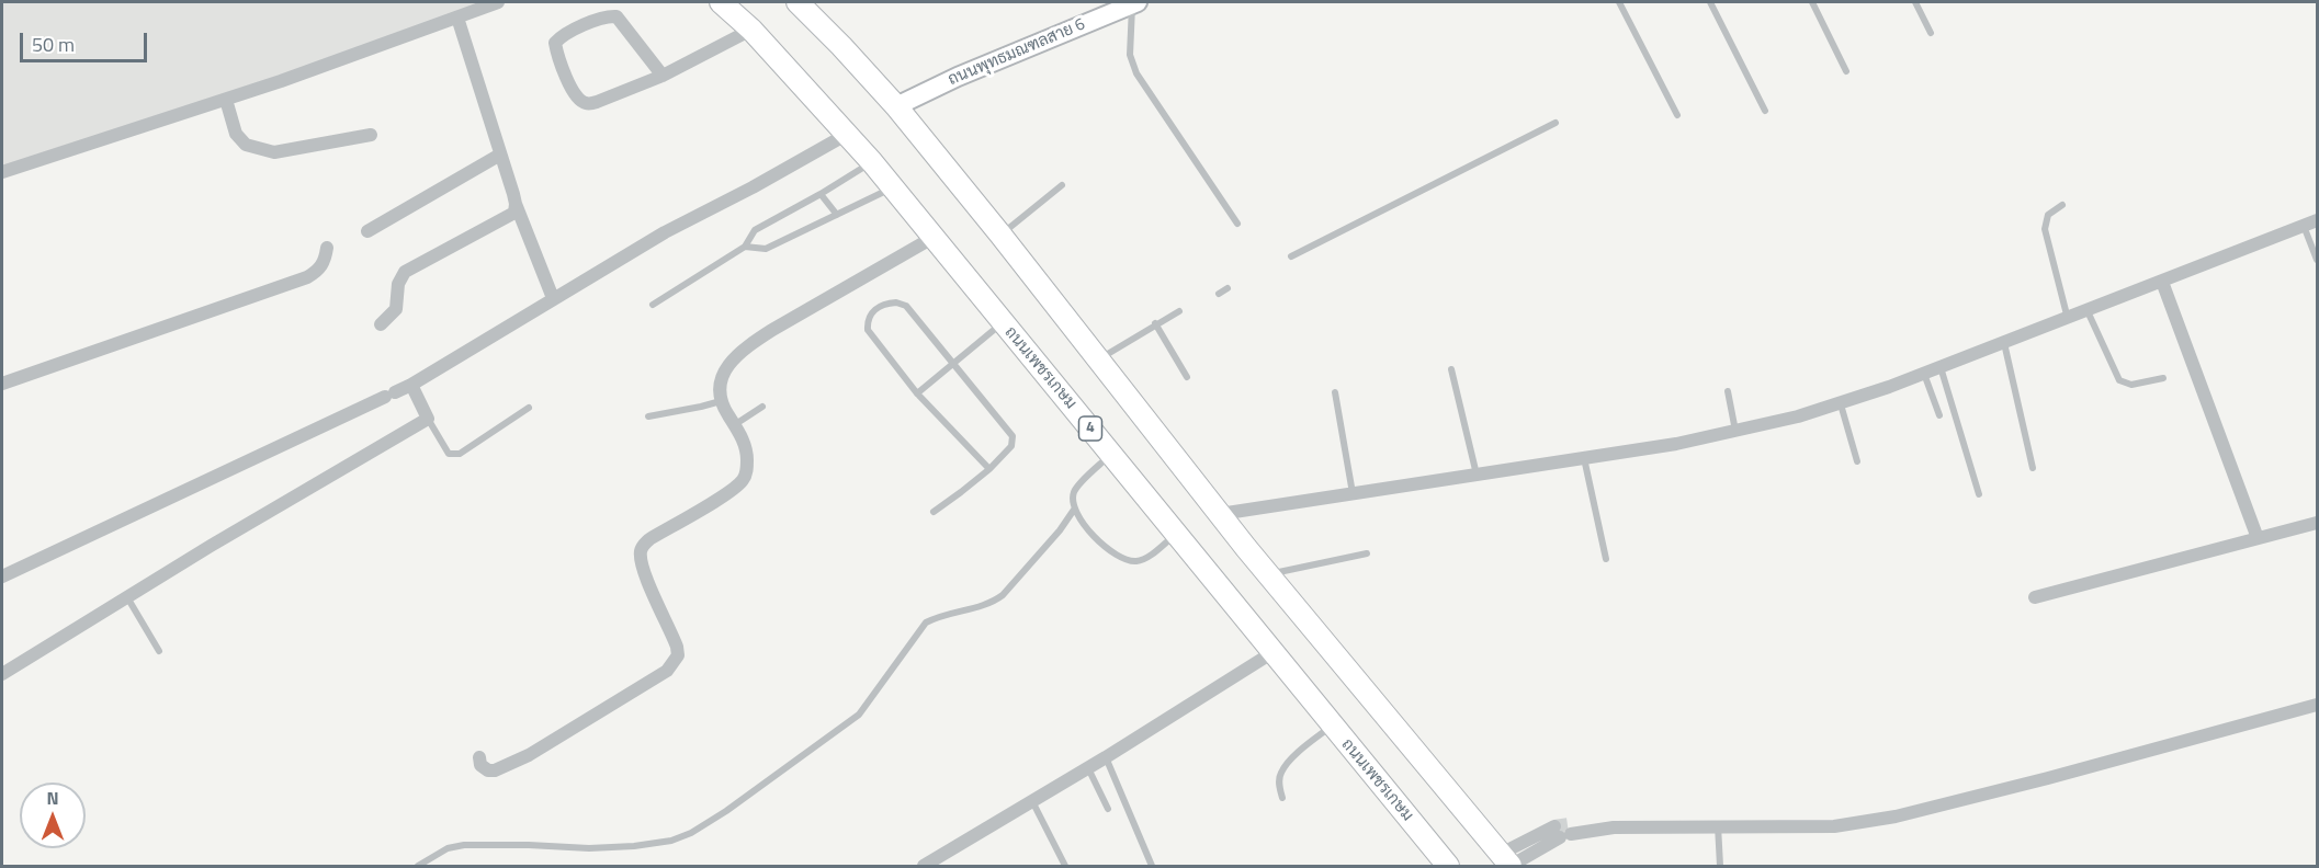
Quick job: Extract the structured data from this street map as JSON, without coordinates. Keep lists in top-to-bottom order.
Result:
{
  "streets": {
    "main road": ["ถนนพุทธมณฑลสาย 6", "ถนนเพชรเกษม", "4"]
  },
  "scale_bar": "50 m",
  "north": "top"
}
